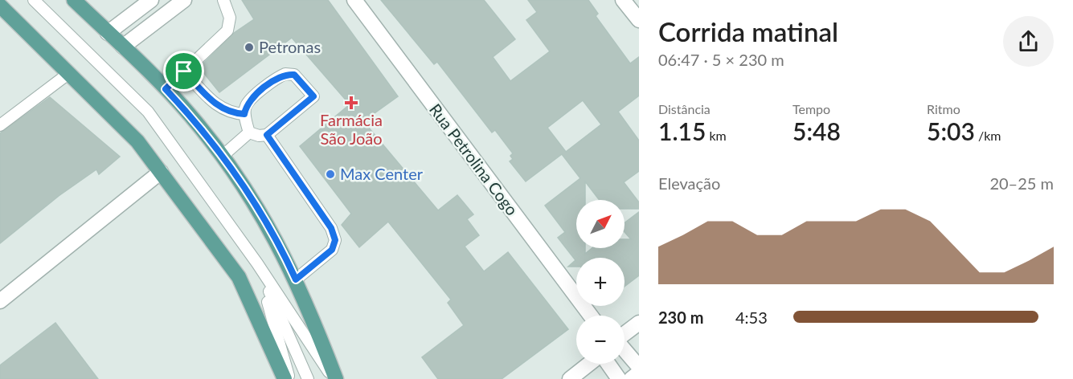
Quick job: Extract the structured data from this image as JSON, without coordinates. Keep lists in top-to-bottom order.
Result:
{
  "streets": {
    "street": ["Rua Petrolina Cogo"]
  },
  "places": {
    "other": ["Petronas", "Max Center"],
    "health": ["Farmácia São João"]
  },
  "north": "top right",
  "page": {
    "heading": ["Corrida matinal", "06:47 · 5 × 230 m"],
    "stats": [
      ["Distância", "1.15 km"],
      ["Tempo", "5:48"],
      ["Ritmo", "5:03 /km"]
    ],
    "chart": ["Elevação", "20–25 m"],
    "map_buttons": ["+", "−"],
    "list": [
      {
        "name": "230 m",
        "note": "4:53"
      }
    ]
  }
}
